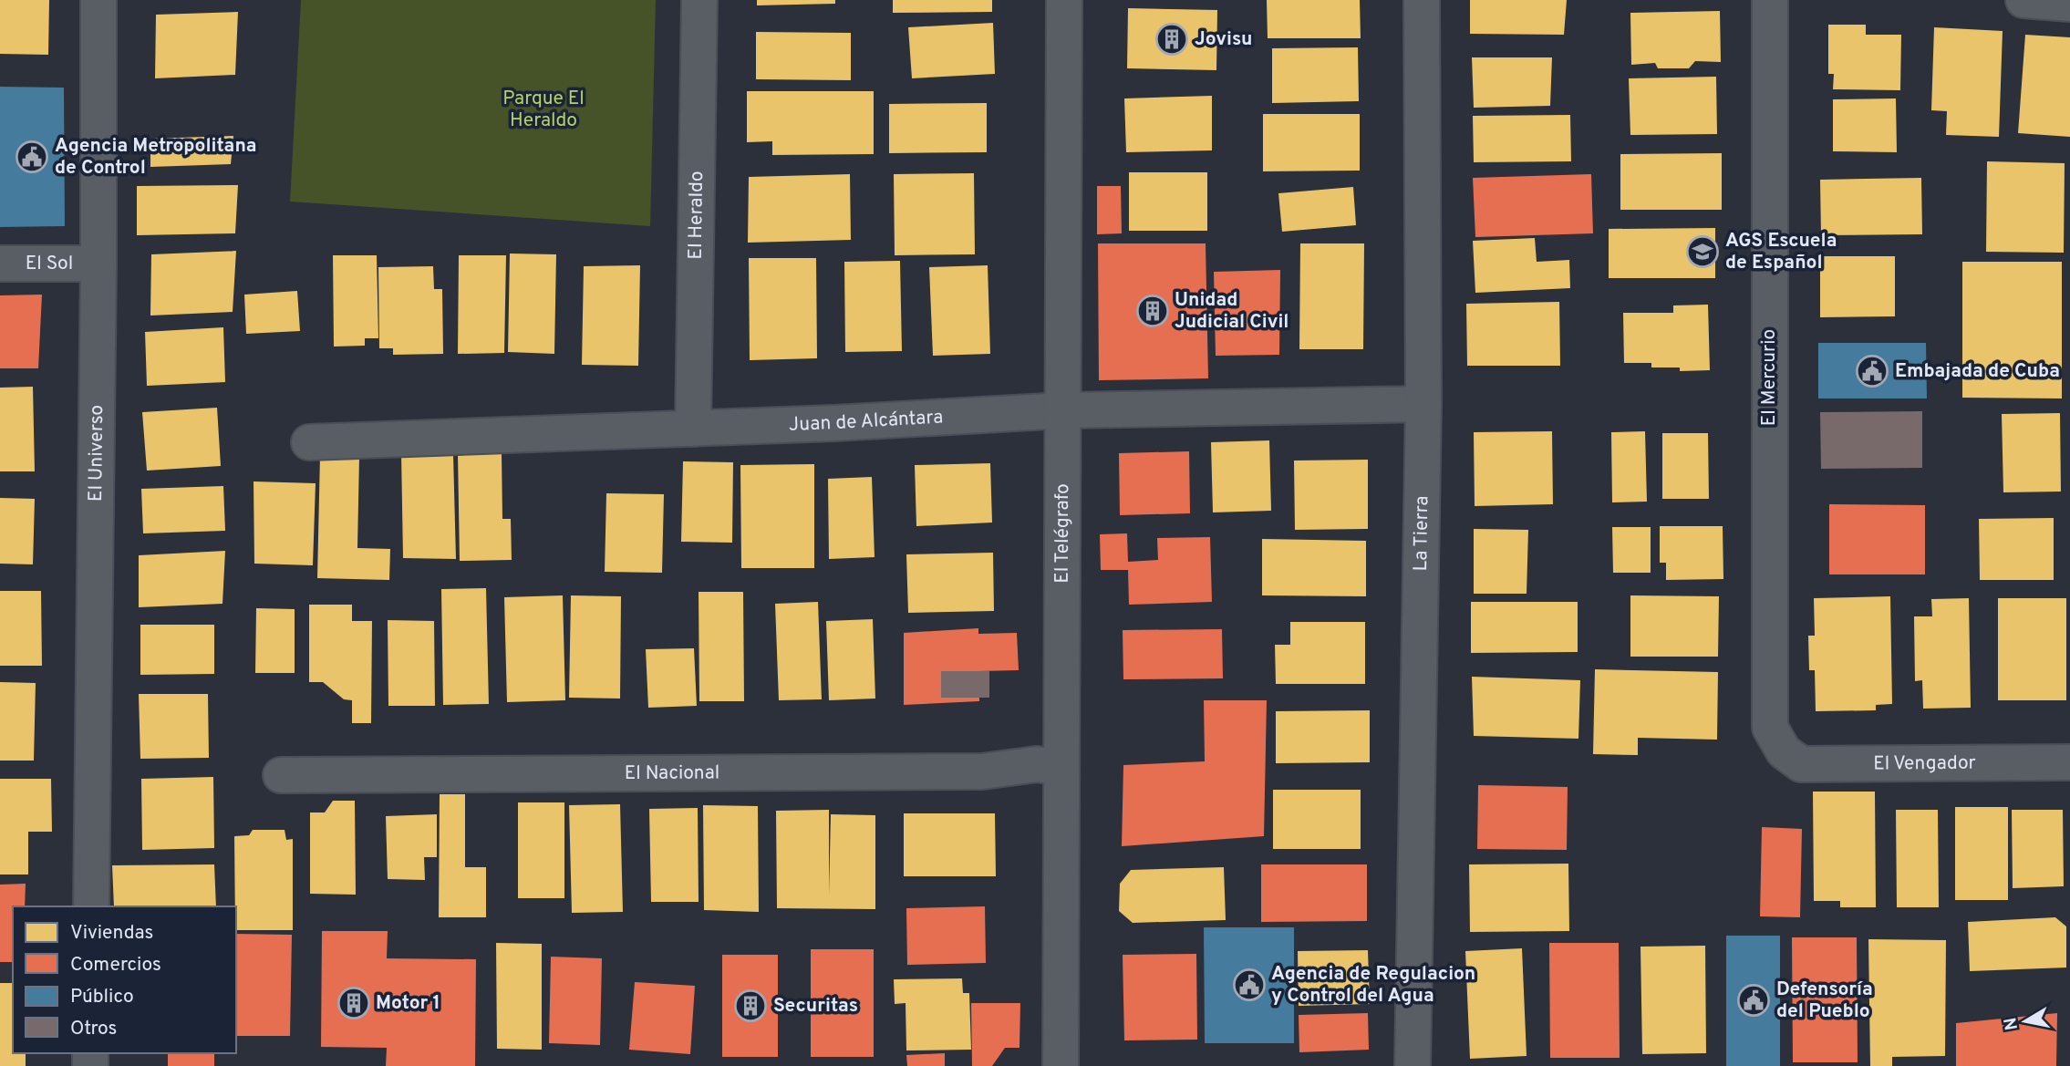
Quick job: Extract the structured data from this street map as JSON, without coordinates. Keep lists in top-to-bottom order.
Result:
{
  "streets": {
    "street": [
      "El Heraldo",
      "El Sol",
      "El Mercurio",
      "Juan de Alcántara",
      "El Universo",
      "El Telégrafo",
      "La Tierra",
      "El Vengador",
      "El Nacional"
    ]
  },
  "crossings": [
    ["El Heraldo", "Juan de Alcántara"],
    ["El Sol", "El Universo"],
    ["El Mercurio", "El Vengador"],
    ["Juan de Alcántara", "El Telégrafo"],
    ["Juan de Alcántara", "La Tierra"],
    ["El Telégrafo", "El Nacional"]
  ],
  "parks": ["Parque El Heraldo"],
  "places": {
    "building": [
      "Jovisu",
      "Unidad Judicial Civil",
      "Motor 1",
      "Securitas"
    ],
    "public building": [
      "Agencia Metropolitana de Control",
      "Embajada de Cuba",
      "Agencia de Regulacion y Control del Agua",
      "Defensoría del Pueblo"
    ],
    "school or university": ["AGS Escuela de Español"]
  },
  "legend": [
    "Viviendas",
    "Comercios",
    "Público",
    "Otros"
  ],
  "north": "left"
}
